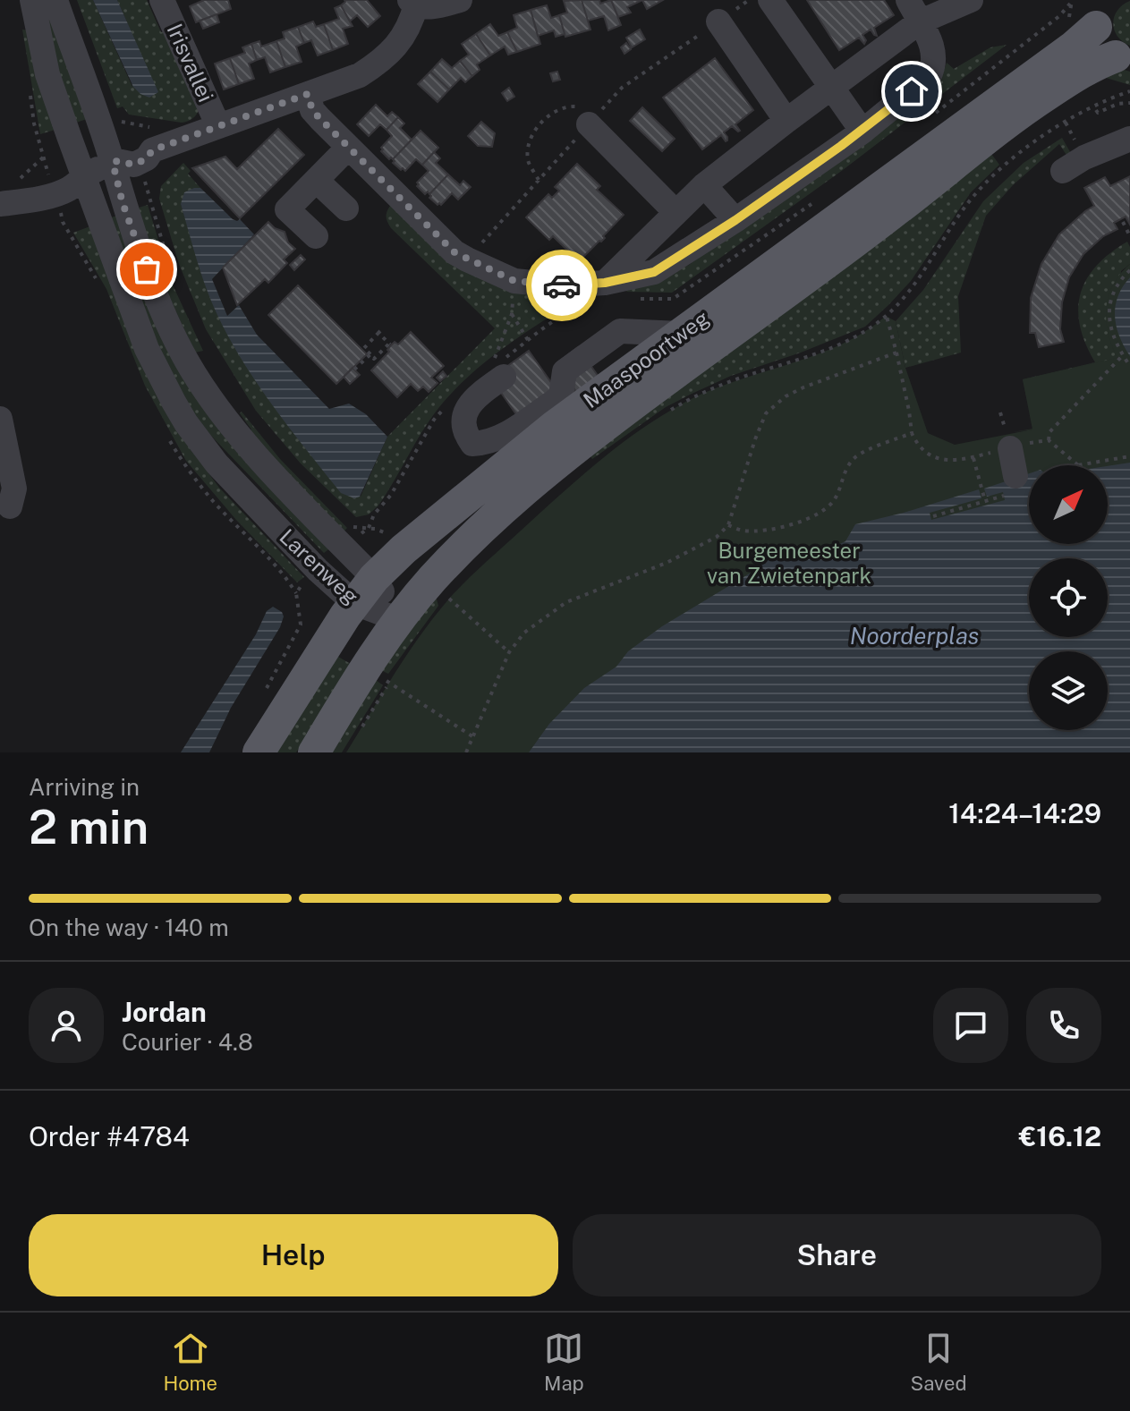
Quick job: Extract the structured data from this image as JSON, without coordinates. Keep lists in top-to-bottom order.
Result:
{
  "streets": {
    "main road": ["Maaspoortweg"],
    "street": ["Irisvallei", "Larenweg"]
  },
  "crossings": [
    ["Maaspoortweg", "Larenweg"]
  ],
  "water": ["Noorderplas"],
  "parks": ["Burgemeester van Zwietenpark"],
  "north": "top right",
  "page": {
    "heading": ["2 min", "Arriving in", "14:24–14:29"],
    "panel": [
      "Jordan",
      "Courier · 4.8",
      "Order #4784",
      "€16.12"
    ],
    "bar": "On the way · 140 m",
    "buttons": ["Help", "Share"],
    "tabs": ["Home", "Map", "Saved"]
  }
}
